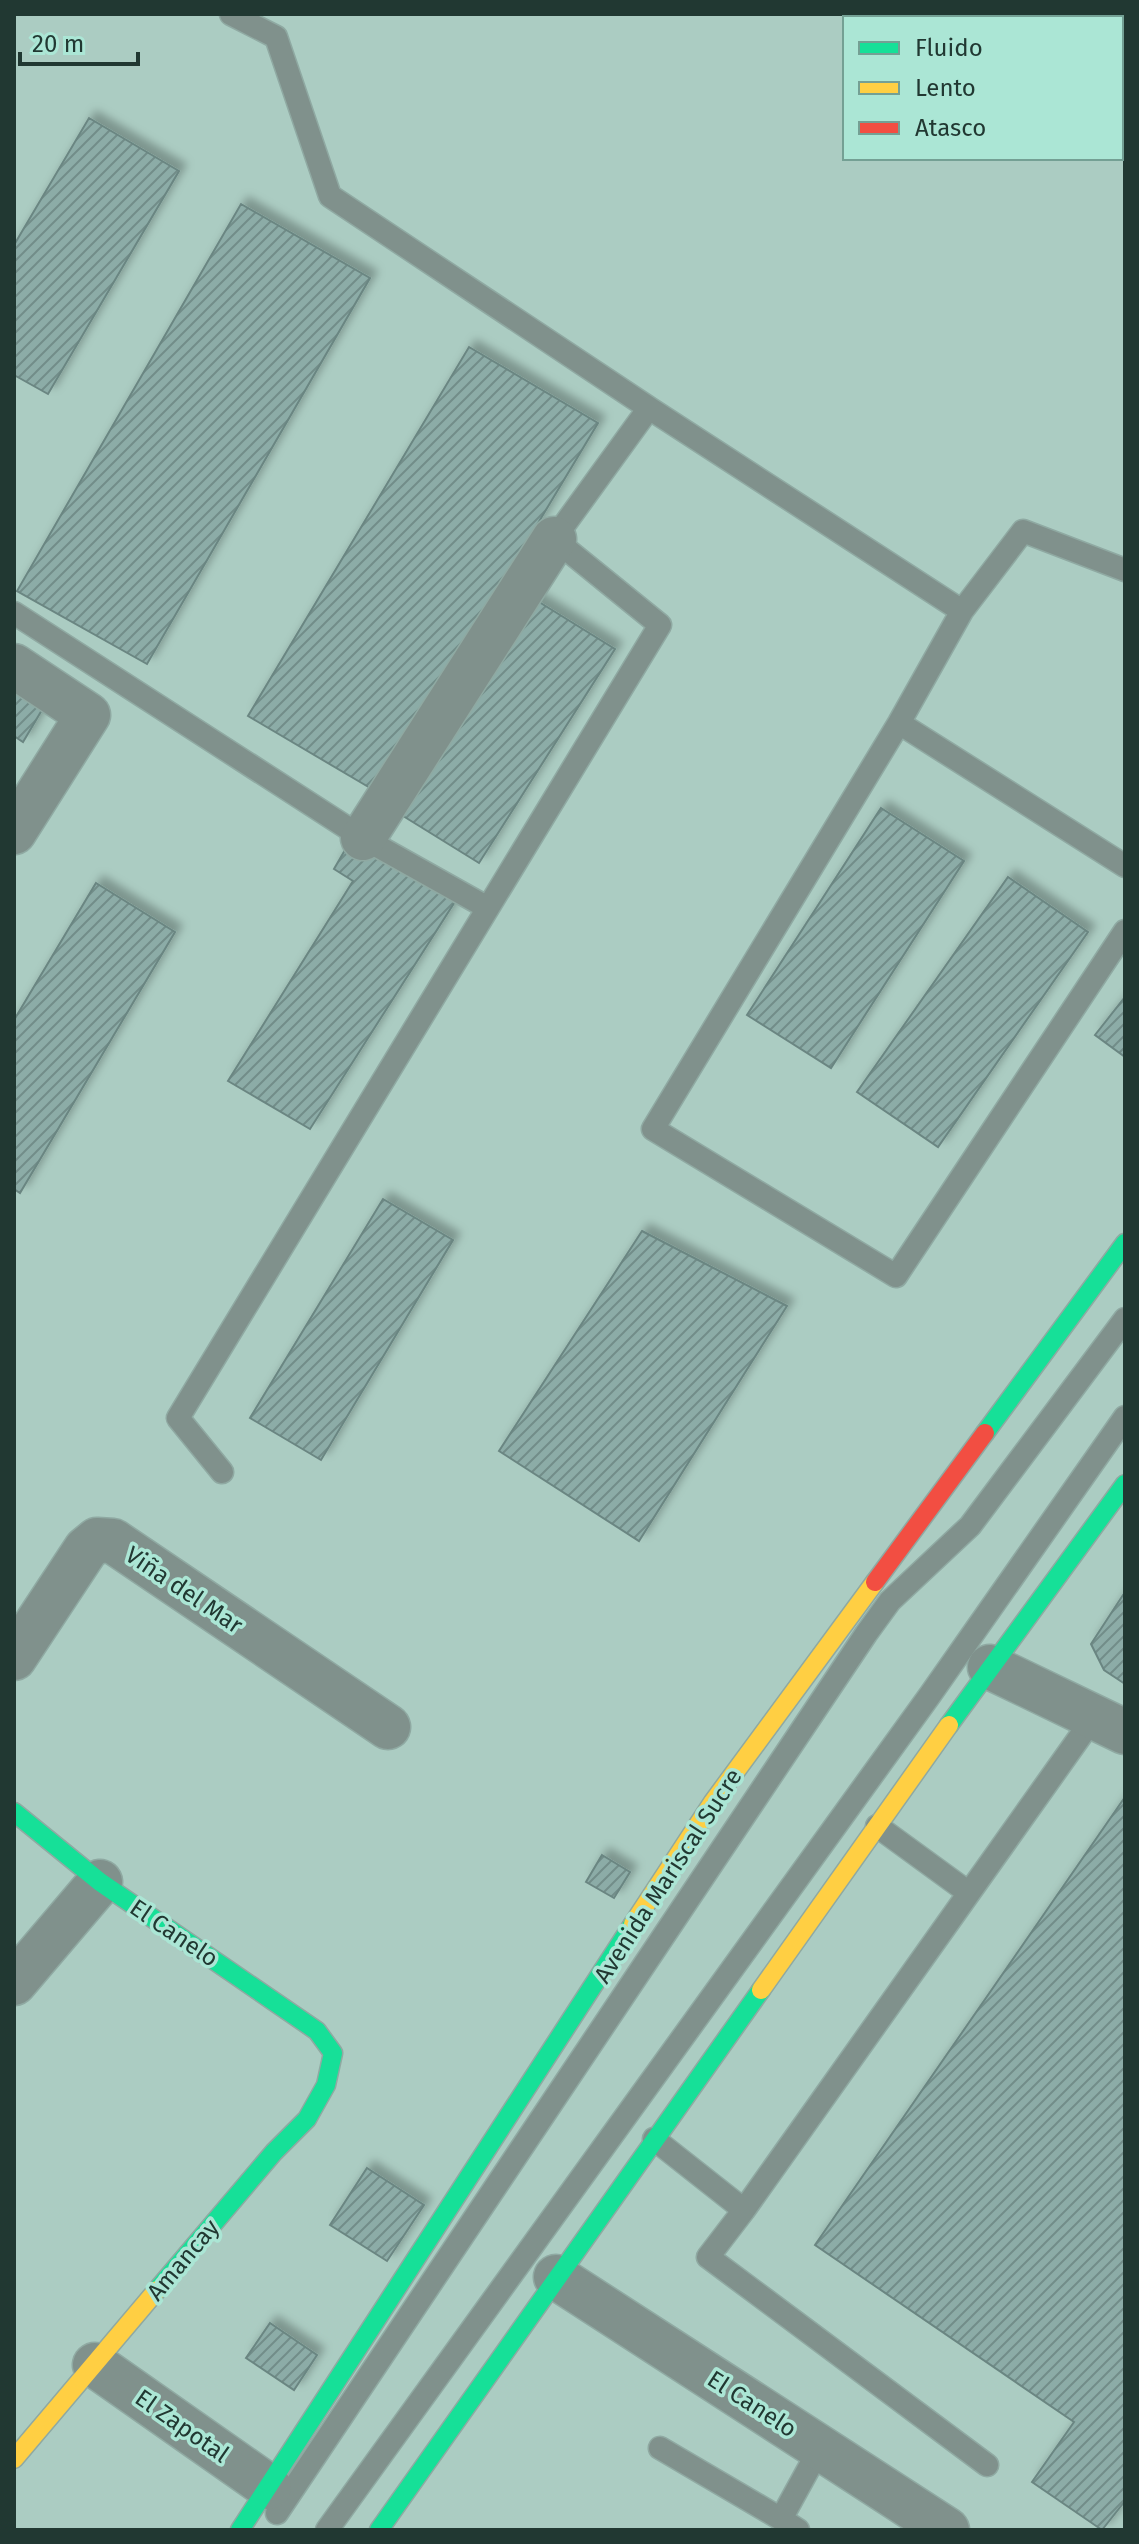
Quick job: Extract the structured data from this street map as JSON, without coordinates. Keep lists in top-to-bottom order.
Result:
{
  "streets": {
    "main road": ["Avenida Mariscal Sucre", "El Canelo", "Amancay"],
    "street": ["Viña del Mar", "El Zapotal"]
  },
  "crossings": [
    ["Avenida Mariscal Sucre", "El Zapotal"],
    ["El Canelo", "Amancay"],
    ["Amancay", "El Zapotal"]
  ],
  "legend": ["Fluido", "Lento", "Atasco"],
  "scale_bar": "20 m"
}
